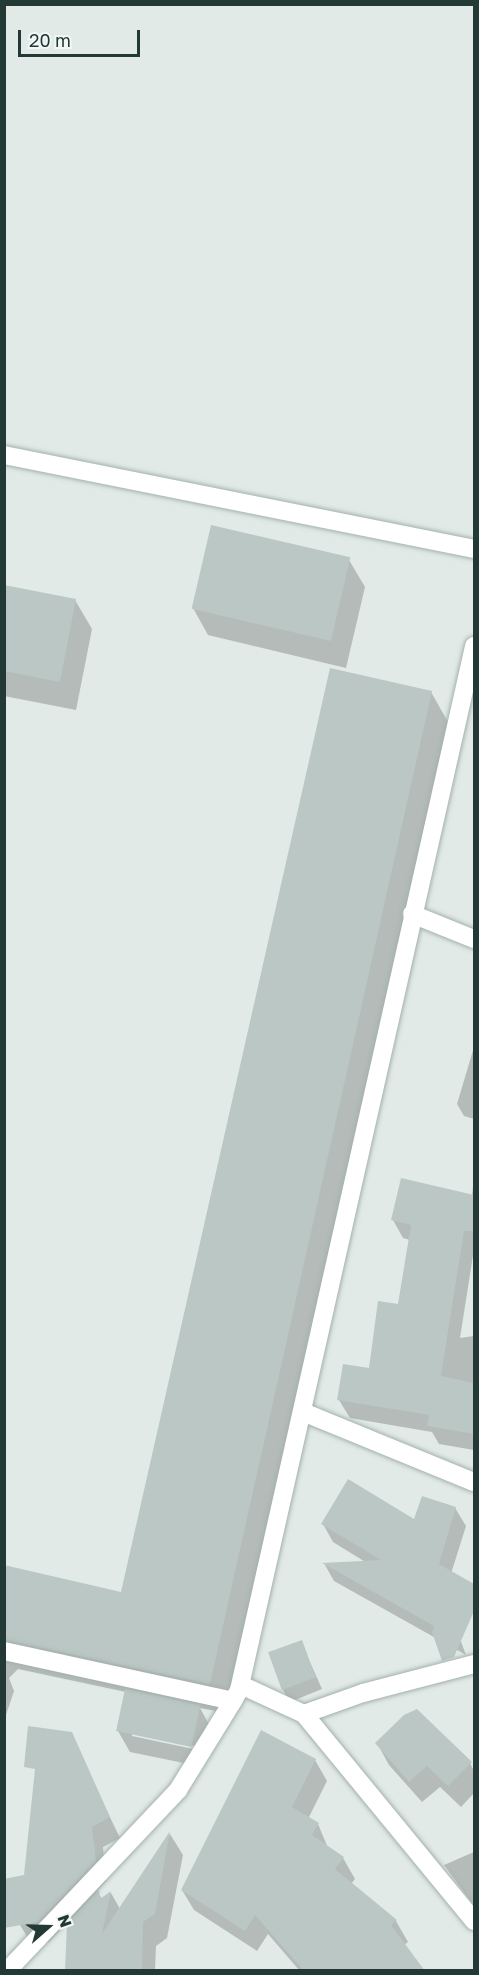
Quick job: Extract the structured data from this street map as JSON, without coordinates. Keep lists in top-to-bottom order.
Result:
{
  "scale_bar": "20 m",
  "north": "right"
}
